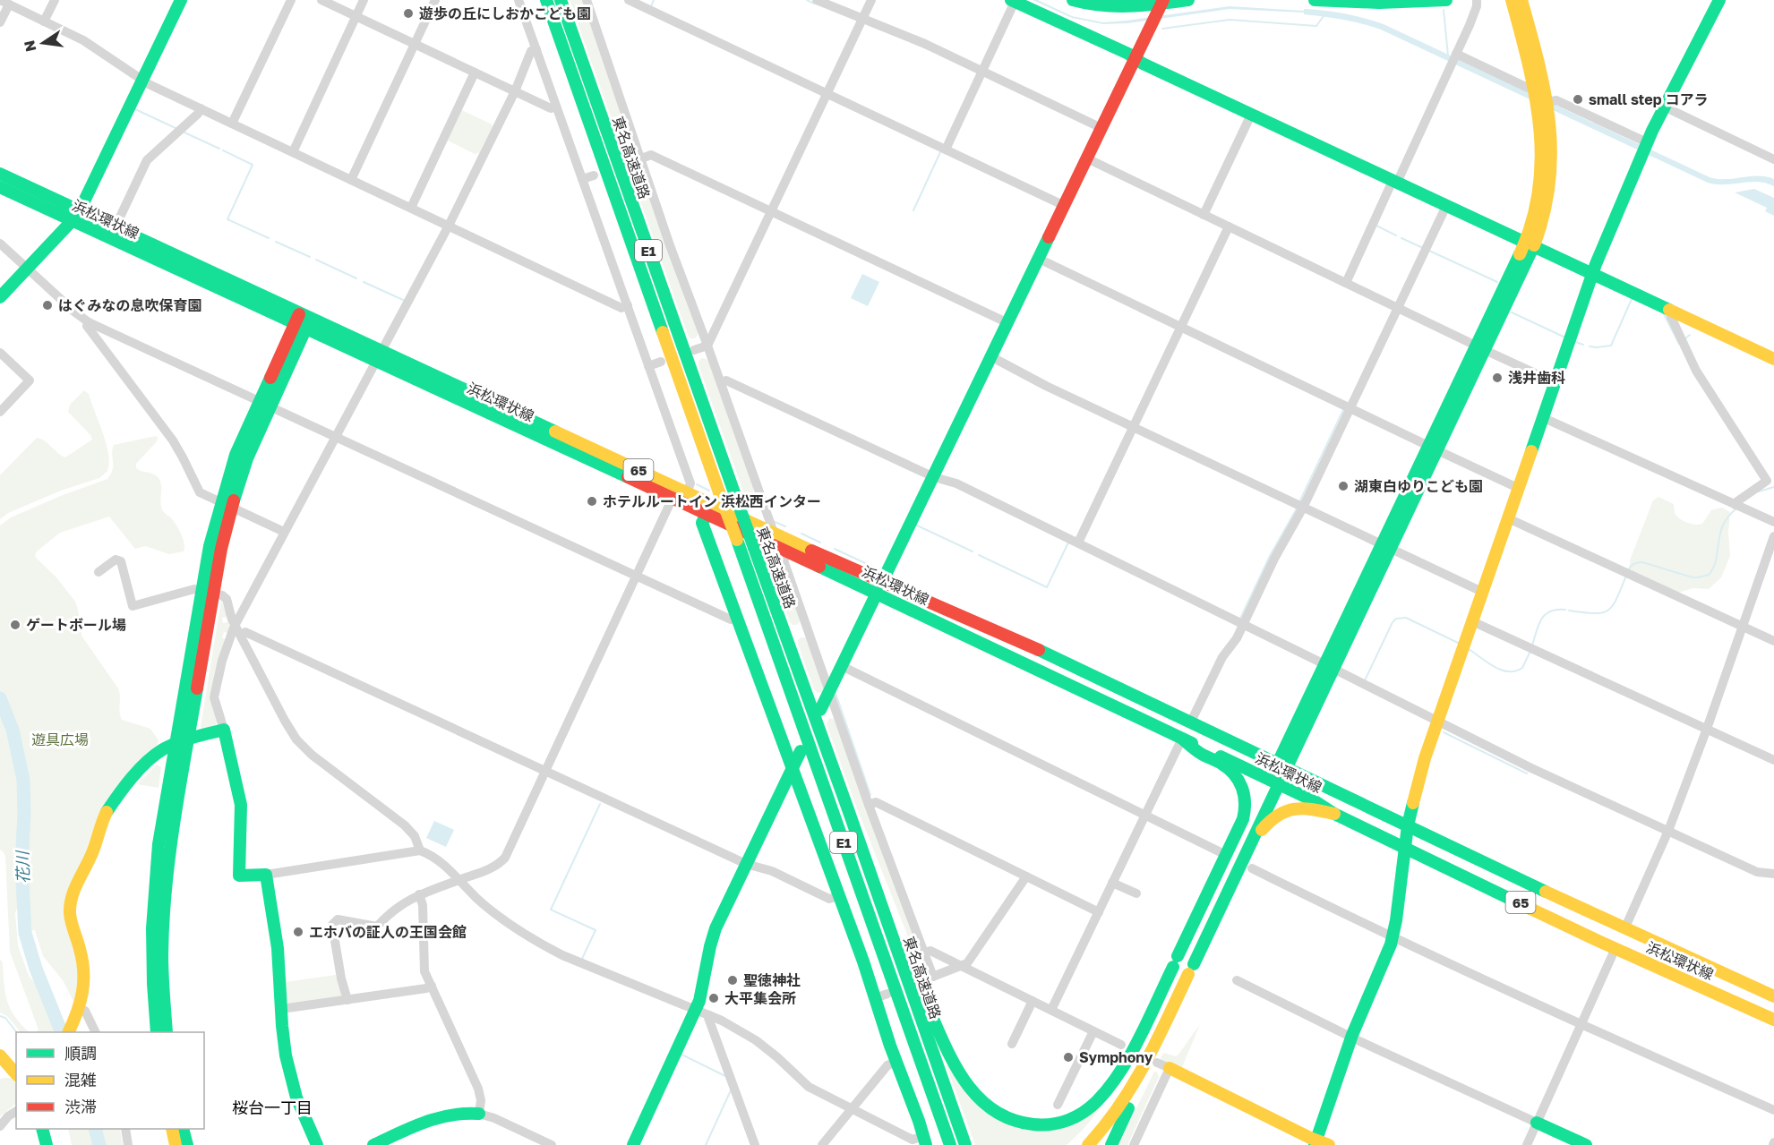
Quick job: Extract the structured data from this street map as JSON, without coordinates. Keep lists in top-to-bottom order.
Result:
{
  "streets": {
    "main road": [
      "東名高速道路",
      "浜松環状線",
      "E1",
      "65"
    ]
  },
  "districts": ["桜台一丁目"],
  "water": ["花川"],
  "parks": ["遊具広場"],
  "places": [
    "遊歩の丘にしおかこども園",
    "small step コアラ",
    "はぐみなの息吹保育園",
    "浅井歯科",
    "湖東白ゆりこども園",
    "ホテルルートイン 浜松西インター",
    "ゲートボール場",
    "エホバの証人の王国会館",
    "聖徳神社",
    "大平集会所",
    "Symphony"
  ],
  "legend": ["順調", "混雑", "渋滞"],
  "north": "left"
}
